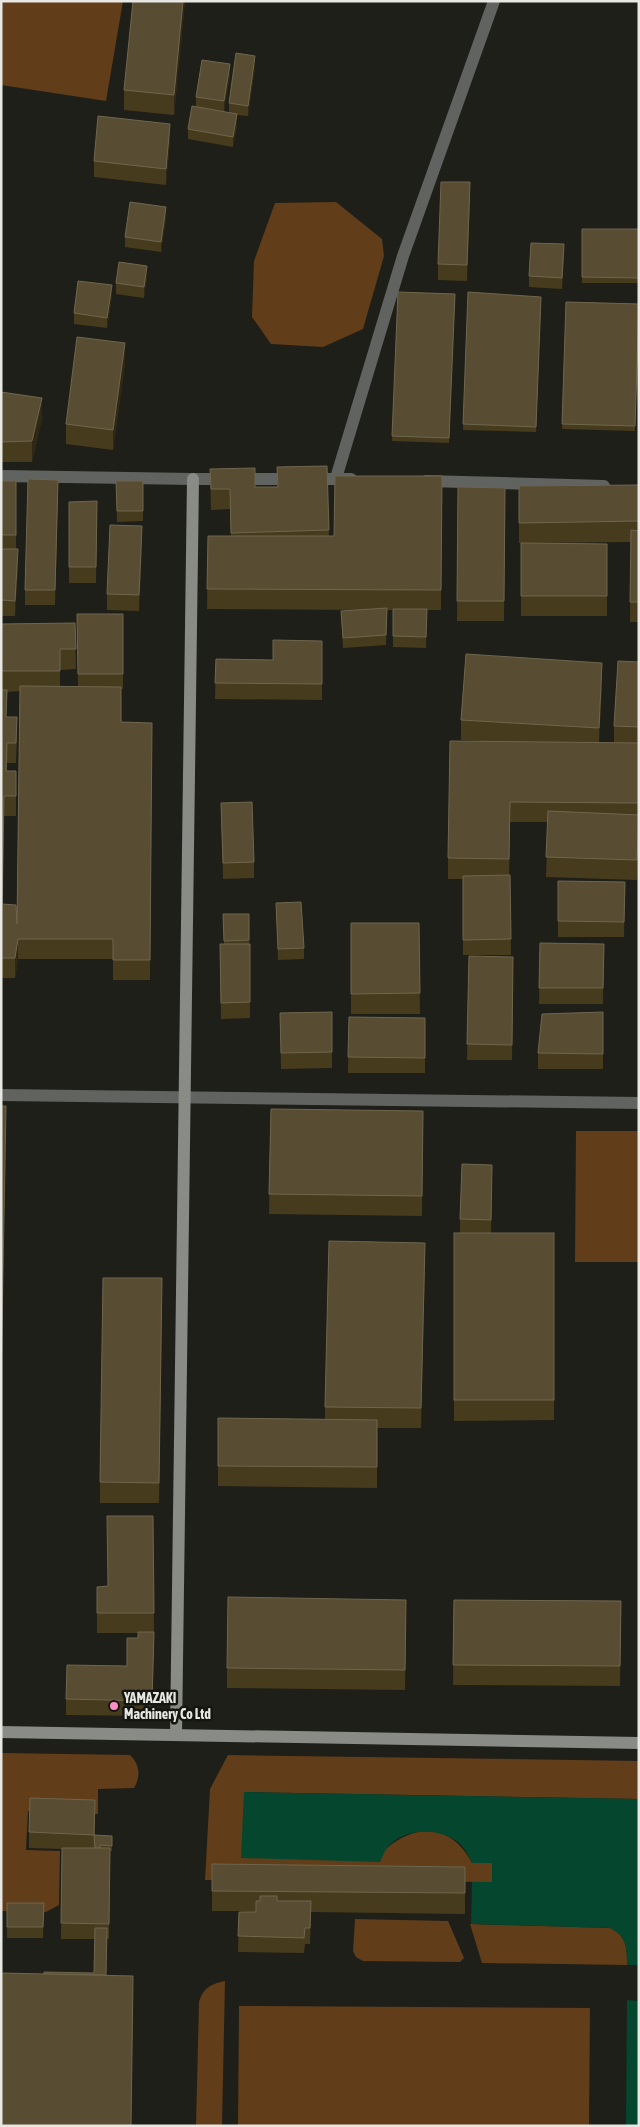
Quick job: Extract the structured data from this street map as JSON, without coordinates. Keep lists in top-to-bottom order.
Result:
{
  "places": ["YAMAZAKI Machinery Co Ltd"]
}
